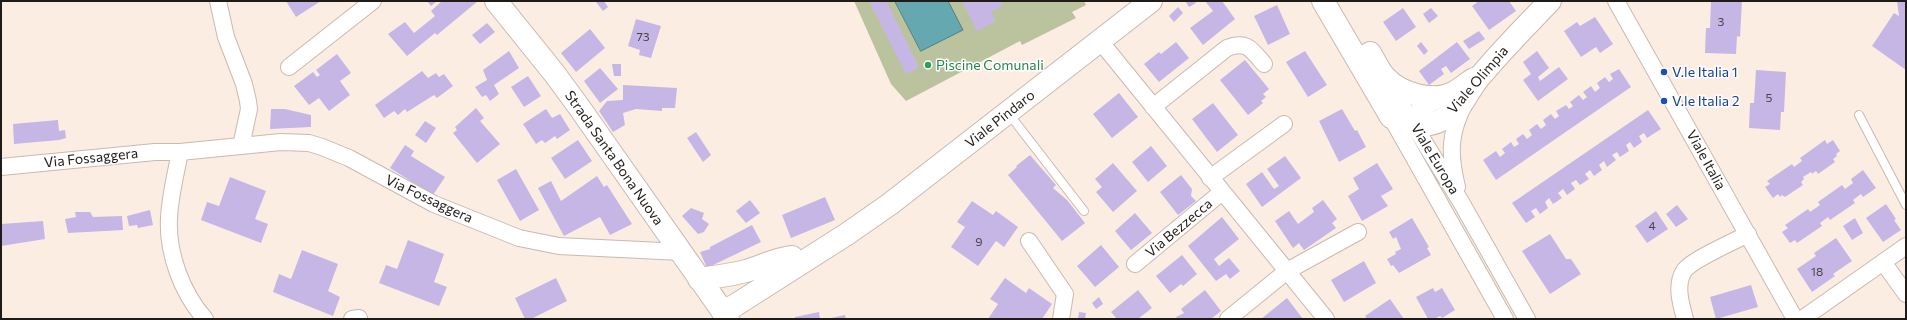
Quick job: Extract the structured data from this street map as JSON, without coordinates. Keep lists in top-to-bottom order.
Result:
{
  "streets": {
    "street": [
      "Viale Olimpia",
      "Viale Pindaro",
      "Via Fossaggera",
      "Strada Santa Bona Nuova",
      "Viale Europa",
      "Viale Italia",
      "Via Bezzecca"
    ]
  },
  "crossings": [
    ["Viale Olimpia", "Viale Europa"],
    ["Viale Pindaro", "Strada Santa Bona Nuova"],
    ["Viale Pindaro", "Via Bezzecca"],
    ["Via Fossaggera", "Strada Santa Bona Nuova"]
  ],
  "places": ["Piscine Comunali", "V.le Italia 1", "V.le Italia 2"],
  "house_numbers": [
    "3",
    "73",
    "5",
    "4",
    "9",
    "18"
  ]
}
